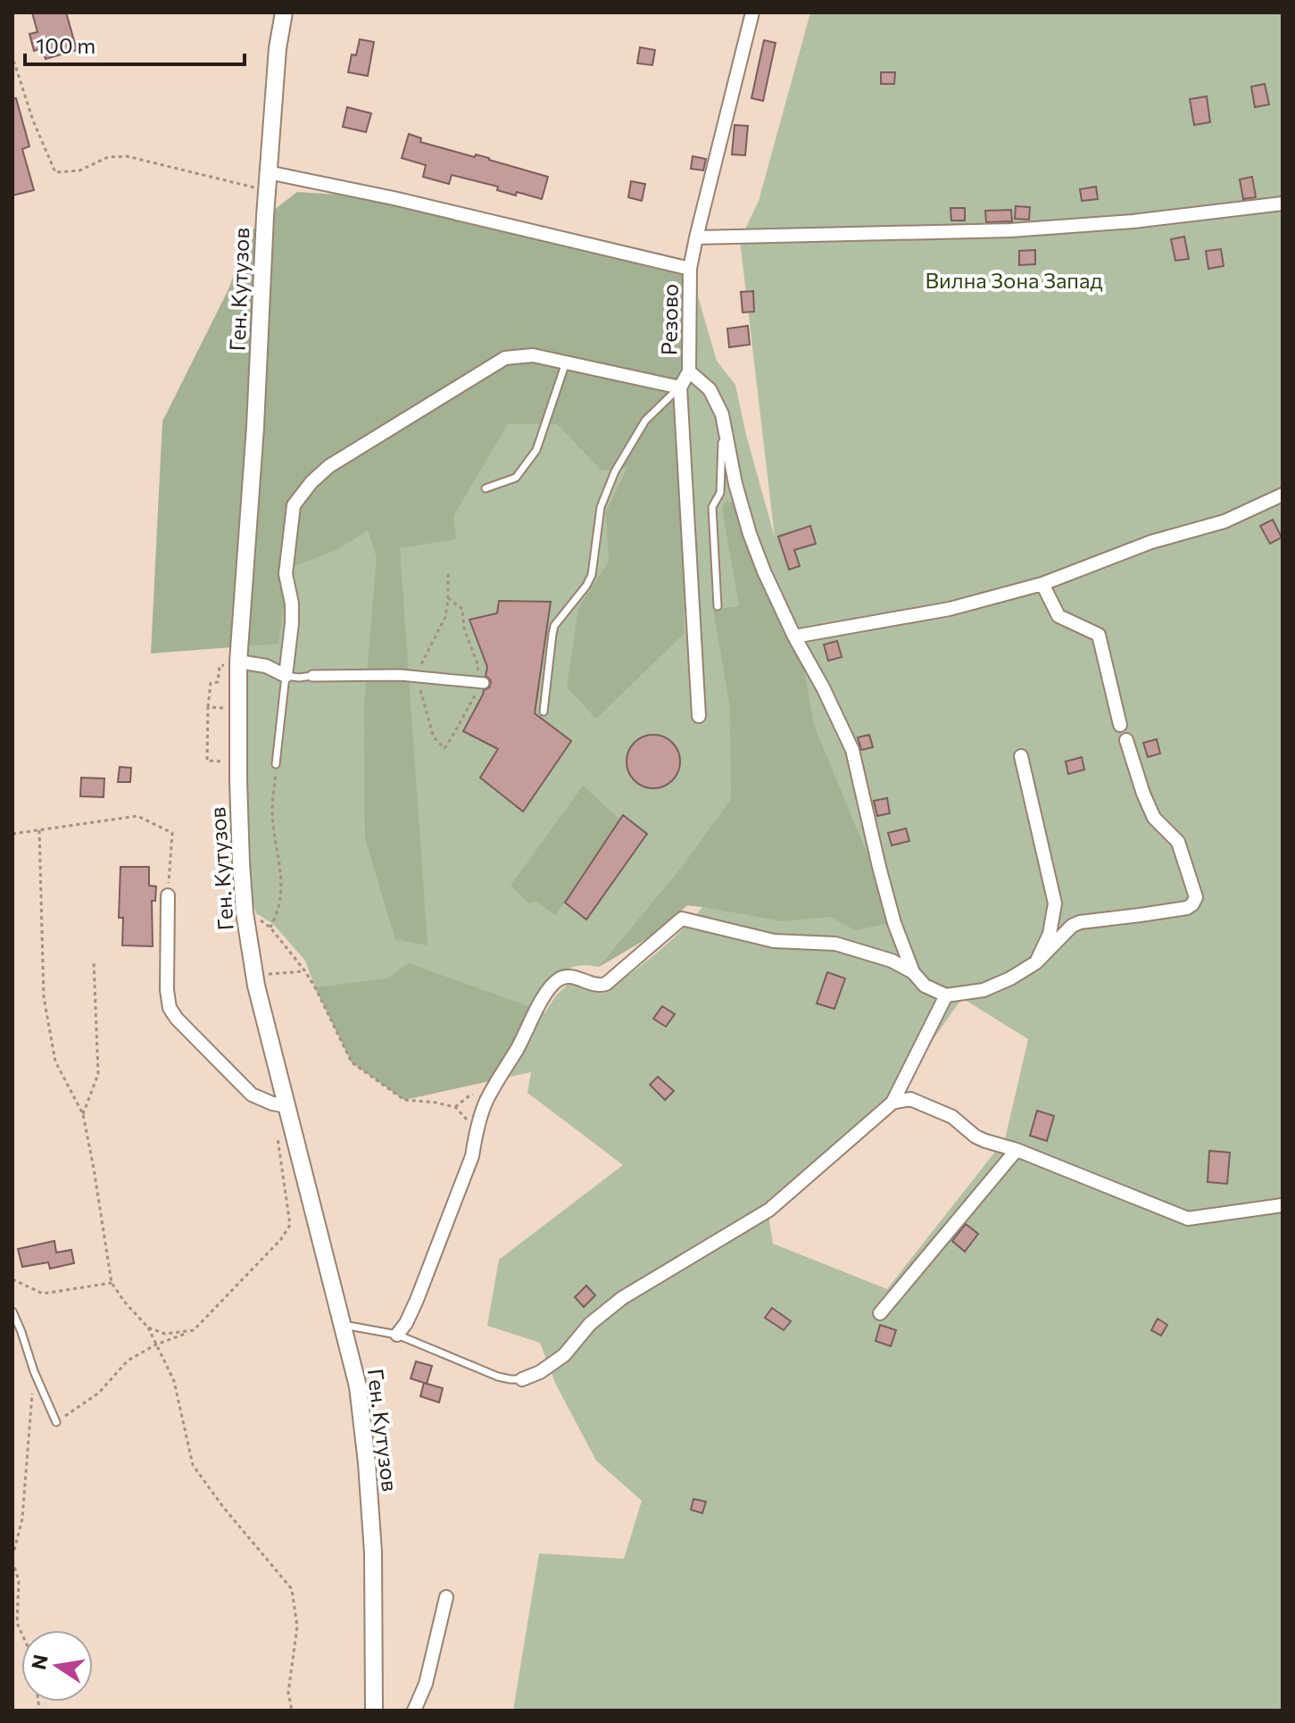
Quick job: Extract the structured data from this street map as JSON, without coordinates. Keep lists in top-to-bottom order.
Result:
{
  "streets": {
    "street": ["Ген. Кутузов", "Резово"]
  },
  "crossings": [
    ["Ген. Кутузов", "Резово"]
  ],
  "parks": ["Вилна Зона Запад"],
  "scale_bar": "100 m",
  "north": "left"
}
